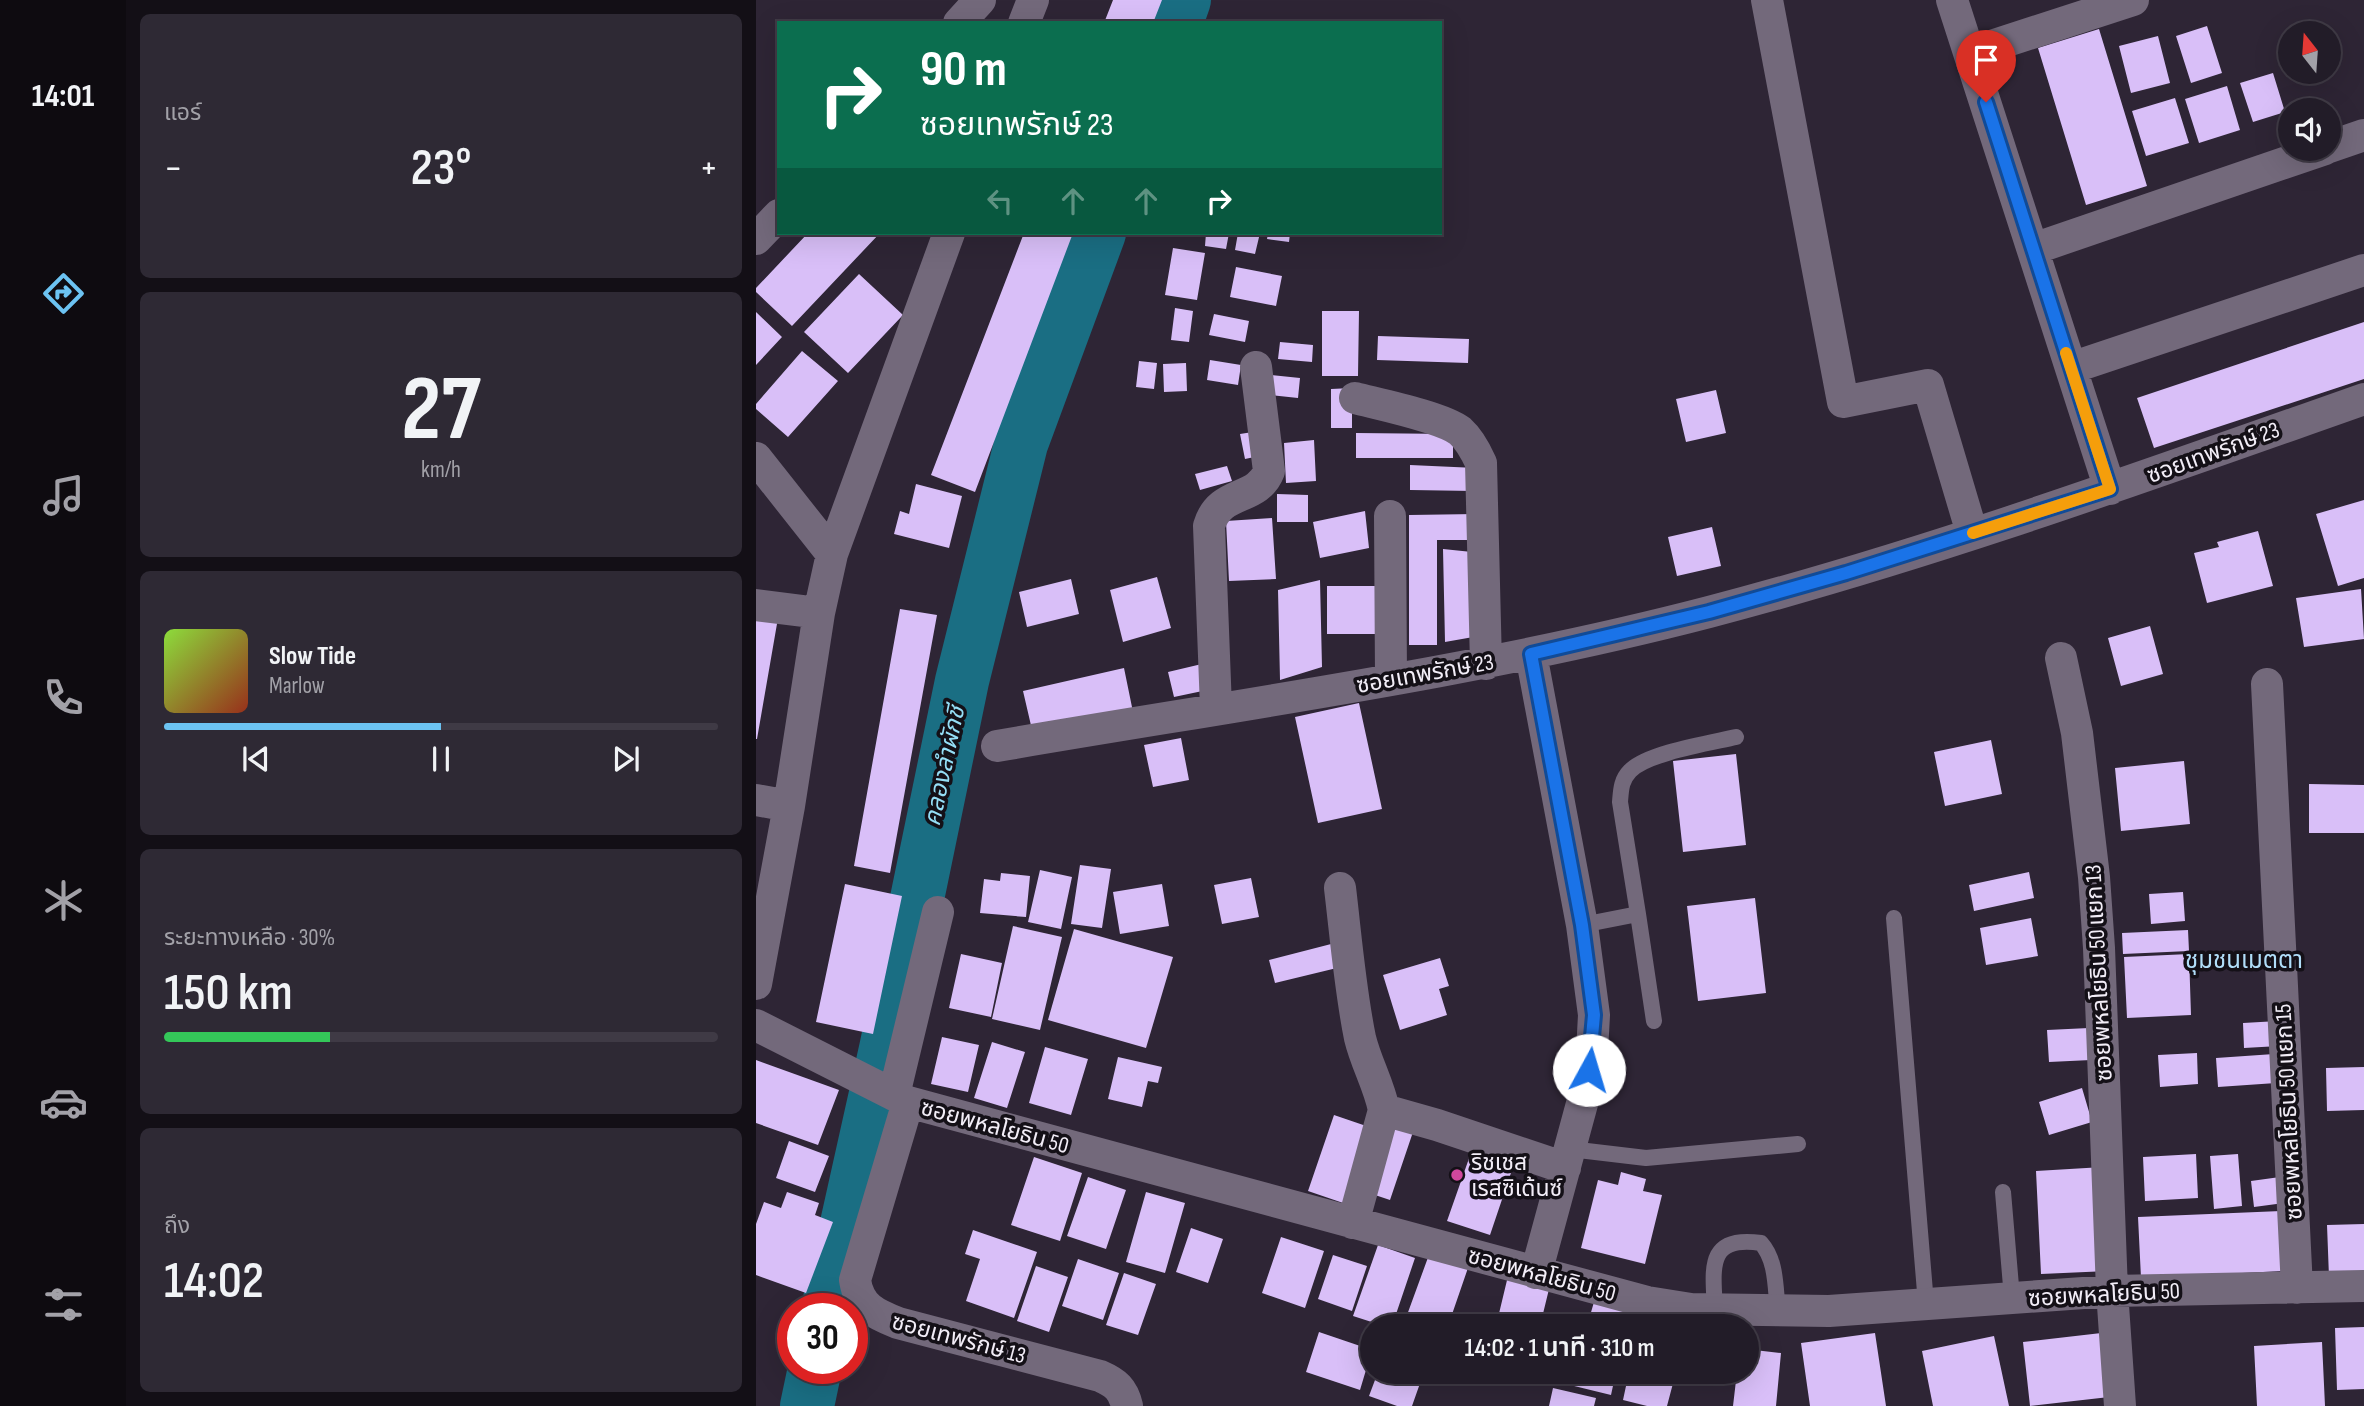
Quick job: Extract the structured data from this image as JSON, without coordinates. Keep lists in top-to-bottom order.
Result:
{
  "streets": {
    "street": [
      "ซอยเทพรักษ์ 23",
      "ซอยพหลโยธิน 50 แยก 13",
      "ซอยพหลโยธิน 50 แยก 15",
      "ซอยพหลโยธิน 50",
      "ซอยเทพรักษ์ 13"
    ]
  },
  "crossings": [
    ["ซอยพหลโยธิน 50 แยก 13", "ซอยพหลโยธิน 50"],
    ["ซอยพหลโยธิน 50 แยก 15", "ซอยพหลโยธิน 50"],
    ["ซอยพหลโยธิน 50", "ซอยเทพรักษ์ 13"]
  ],
  "districts": ["ชุมชนเมตตา"],
  "water": ["คลองลำผักชี"],
  "places": ["ริชเชส เรสซิเด้นซ์"],
  "north": "top",
  "page": {
    "tabs": "14:01",
    "tile": [
      "แอร์",
      ["27", "km/h"],
      ["ระยะทางเหลือ · 30%", "150 km"],
      ["ถึง", "14:02"]
    ],
    "turn": ["90 m", "ซอยเทพรักษ์ 23"],
    "heat": ["−", "23°", "+"],
    "song": ["Slow Tide", "Marlow"],
    "limit": "30",
    "trip": "14:02 · 1 นาที · 310 m"
  }
}
